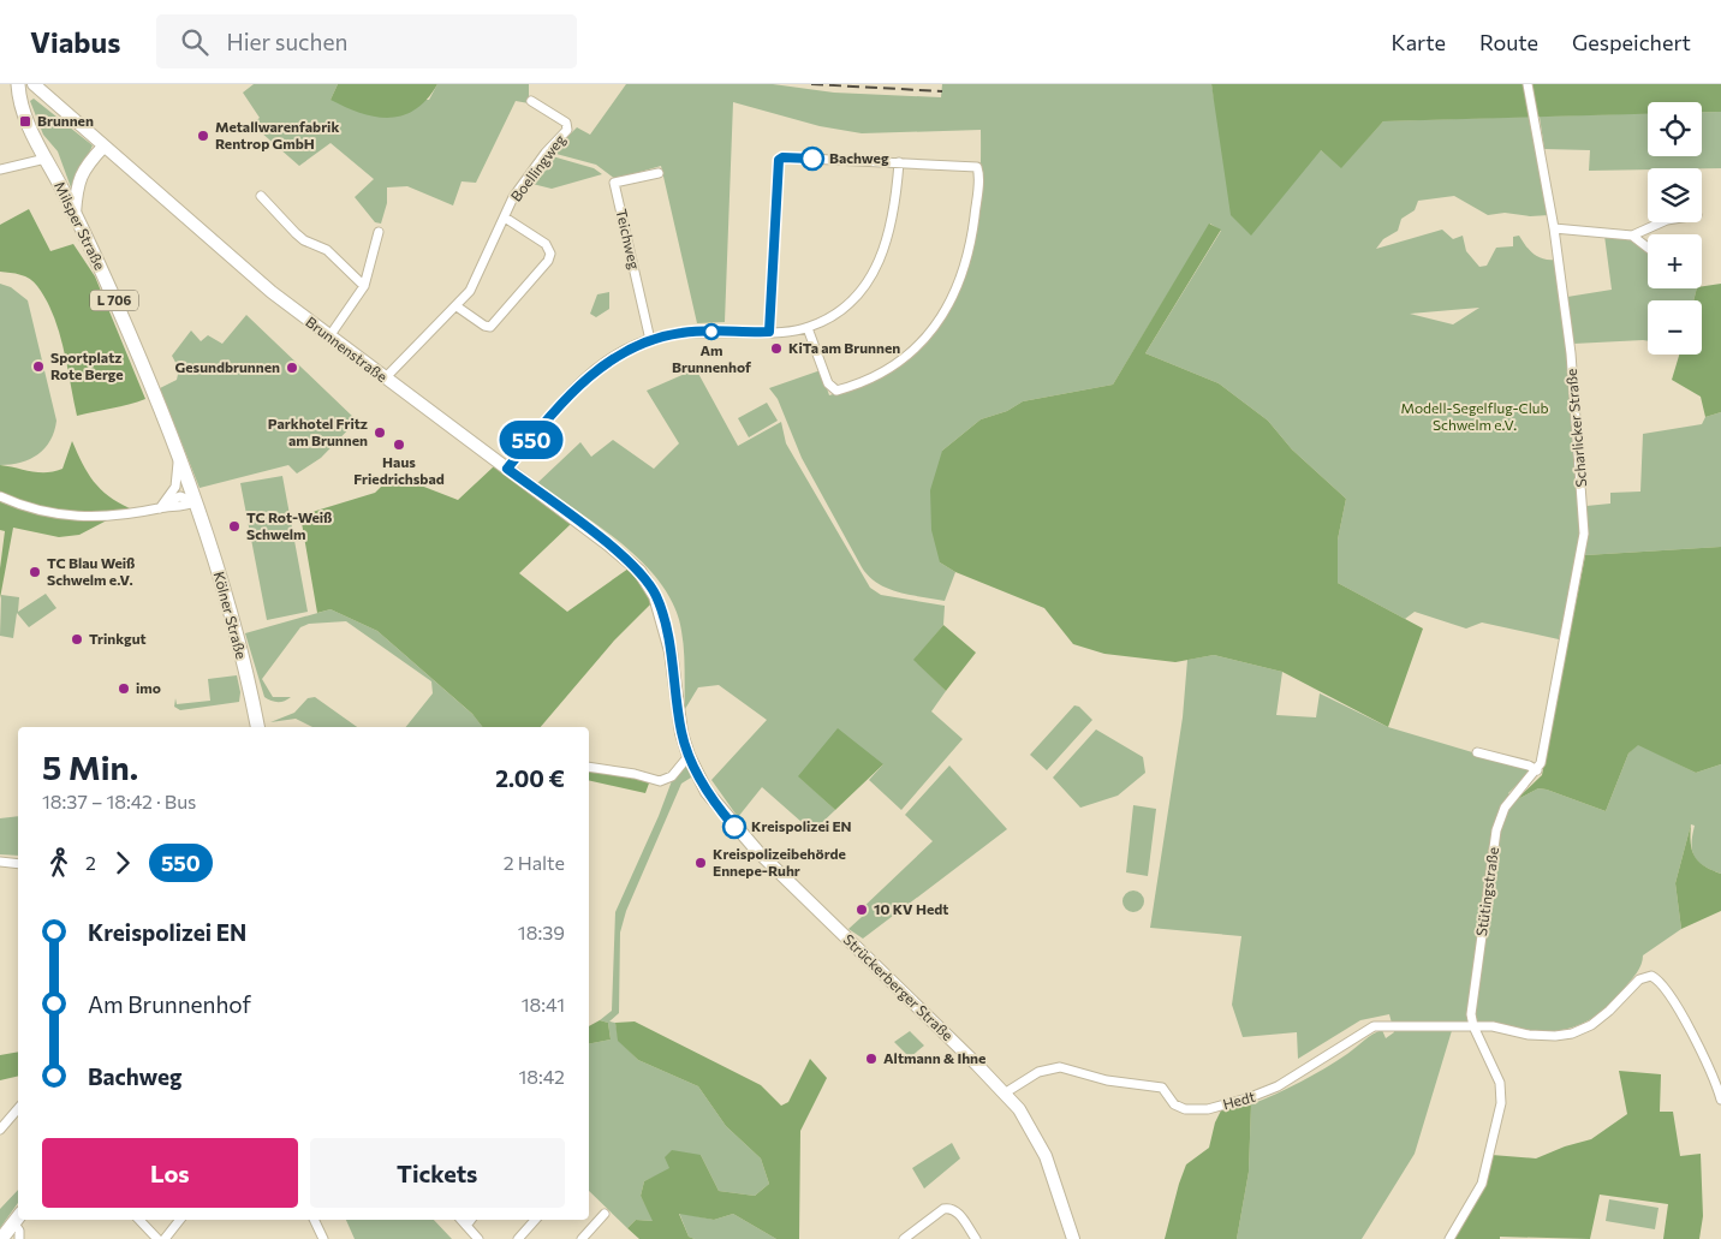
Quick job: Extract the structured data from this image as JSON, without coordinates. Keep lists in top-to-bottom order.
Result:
{
  "streets": {
    "main road": [
      "Milsper Straße",
      "L 706",
      "Brunnenstraße",
      "Kölner Straße",
      "Strückerberger Straße"
    ],
    "street": [
      "Boellingweg",
      "Teichweg",
      "Scharlicker Straße",
      "Stütingstraße",
      "Hedt"
    ]
  },
  "crossings": [
    ["Boellingweg", "Brunnenstraße"],
    ["Milsper Straße", "Kölner Straße"],
    ["Brunnenstraße", "Strückerberger Straße"],
    ["Scharlicker Straße", "Stütingstraße"],
    ["Stütingstraße", "Hedt"],
    ["Strückerberger Straße", "Hedt"]
  ],
  "parks": ["Modell-Segelflug-Club Schwelm e.V."],
  "places": {
    "transit": ["Brunnen"],
    "other": [
      "Metallwarenfabrik Rentrop GmbH",
      "Bachweg",
      "Am Brunnenhof",
      "KiTa am Brunnen",
      "Sportplatz Rote Berge",
      "Gesundbrunnen",
      "Parkhotel Fritz am Brunnen",
      "Haus Friedrichsbad",
      "TC Rot-Weiß Schwelm",
      "TC Blau Weiß Schwelm e.V.",
      "Trinkgut",
      "imo",
      "Kreispolizei EN",
      "Kreispolizeibehörde Ennepe-Ruhr",
      "10 KV Hedt",
      "Altmann & Ihne"
    ]
  },
  "lines": ["bus line 550"],
  "page": {
    "header": "Viabus",
    "search": "Hier suchen",
    "nav": ["Karte", "Route", "Gespeichert"],
    "on_map": "550",
    "map_buttons": ["+", "−"],
    "heading": ["5 Min.", "18:37 – 18:42 · Bus", "2.00 €"],
    "legs": ["2", "550", "2 Halte"],
    "list": [
      {
        "name": "Kreispolizei EN",
        "value": "18:39"
      },
      {
        "name": "Am Brunnenhof",
        "value": "18:41"
      },
      {
        "name": "Bachweg",
        "value": "18:42"
      }
    ],
    "buttons": ["Los", "Tickets"]
  }
}
